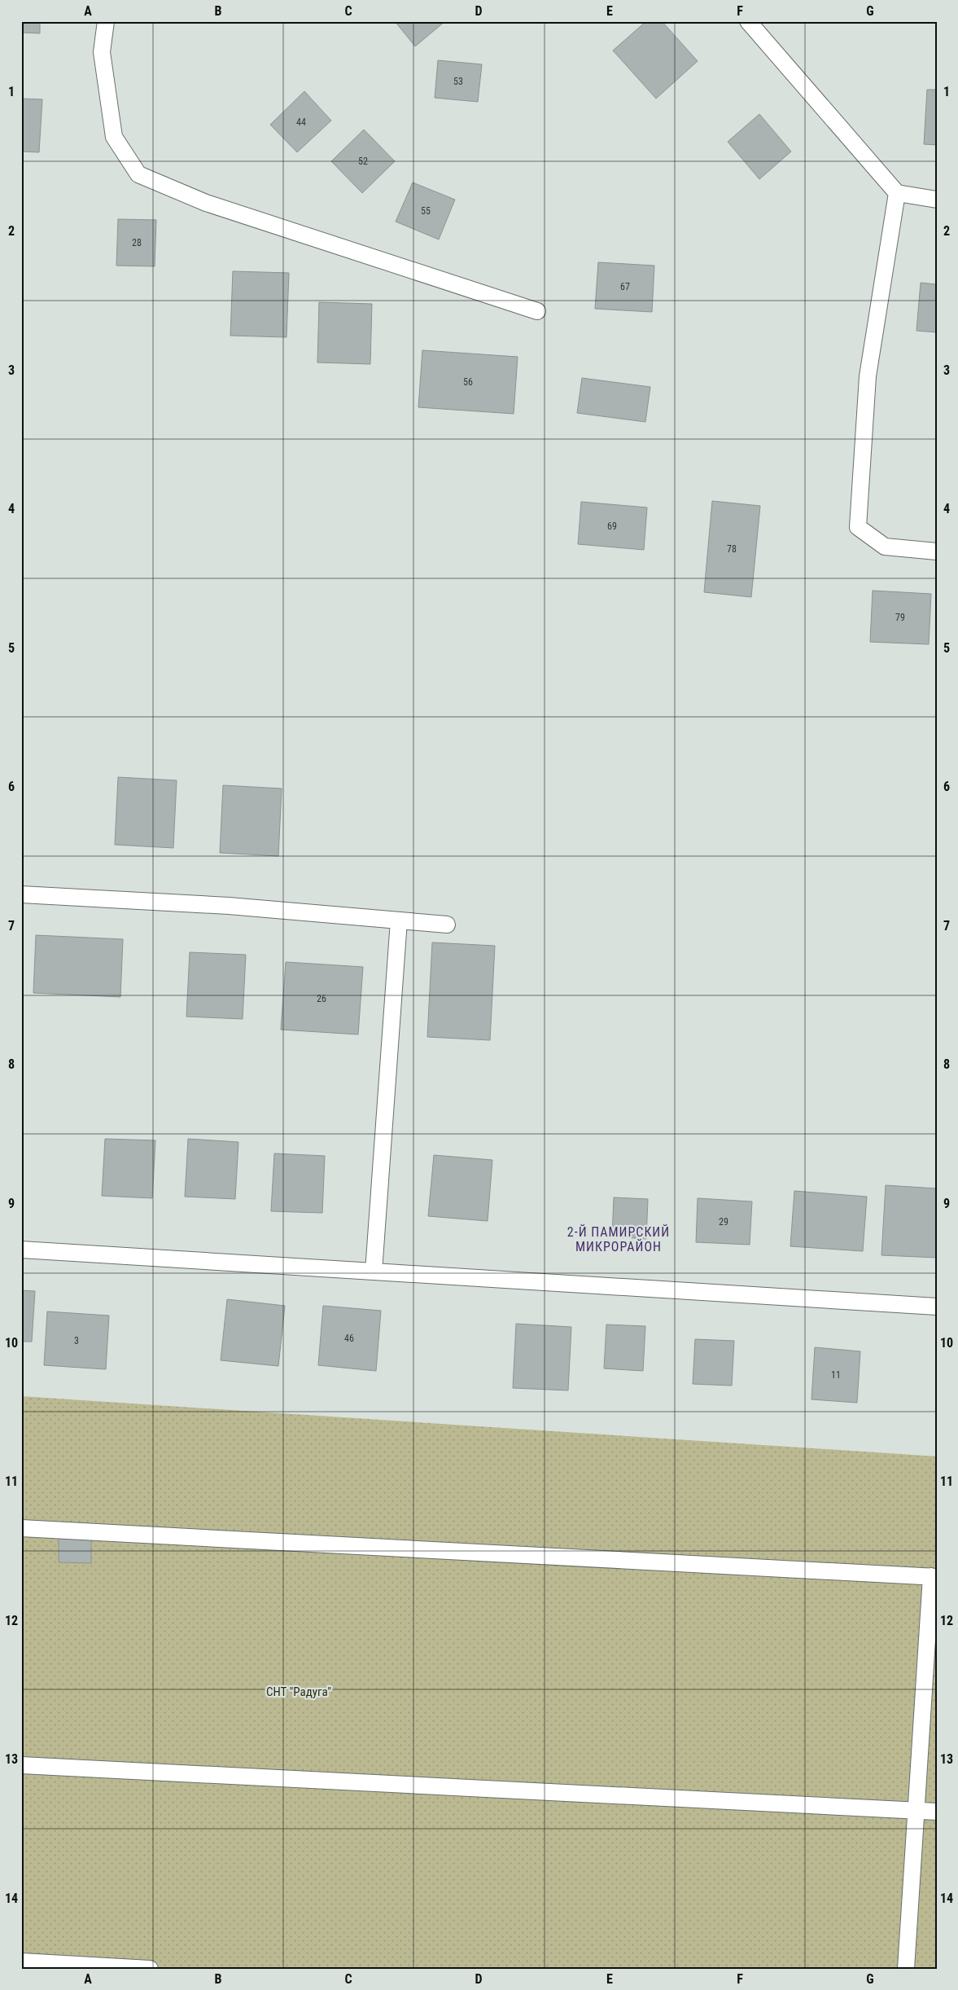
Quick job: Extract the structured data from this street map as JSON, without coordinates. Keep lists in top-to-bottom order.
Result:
{
  "districts": ["2-Й ПАМИРСКИЙ МИКРОРАЙОН"],
  "parks": ["СНТ \"Радуга\""],
  "house_numbers": [
    "53",
    "44",
    "52",
    "55",
    "28",
    "67",
    "56",
    "69",
    "78",
    "79",
    "26",
    "29",
    "46",
    "3",
    "11"
  ],
  "grid": {
    "columns": [
      "A",
      "B",
      "C",
      "D",
      "E",
      "F",
      "G"
    ],
    "rows": [
      "1",
      "2",
      "3",
      "4",
      "5",
      "6",
      "7",
      "8",
      "9",
      "10",
      "11",
      "12",
      "13",
      "14"
    ]
  }
}
